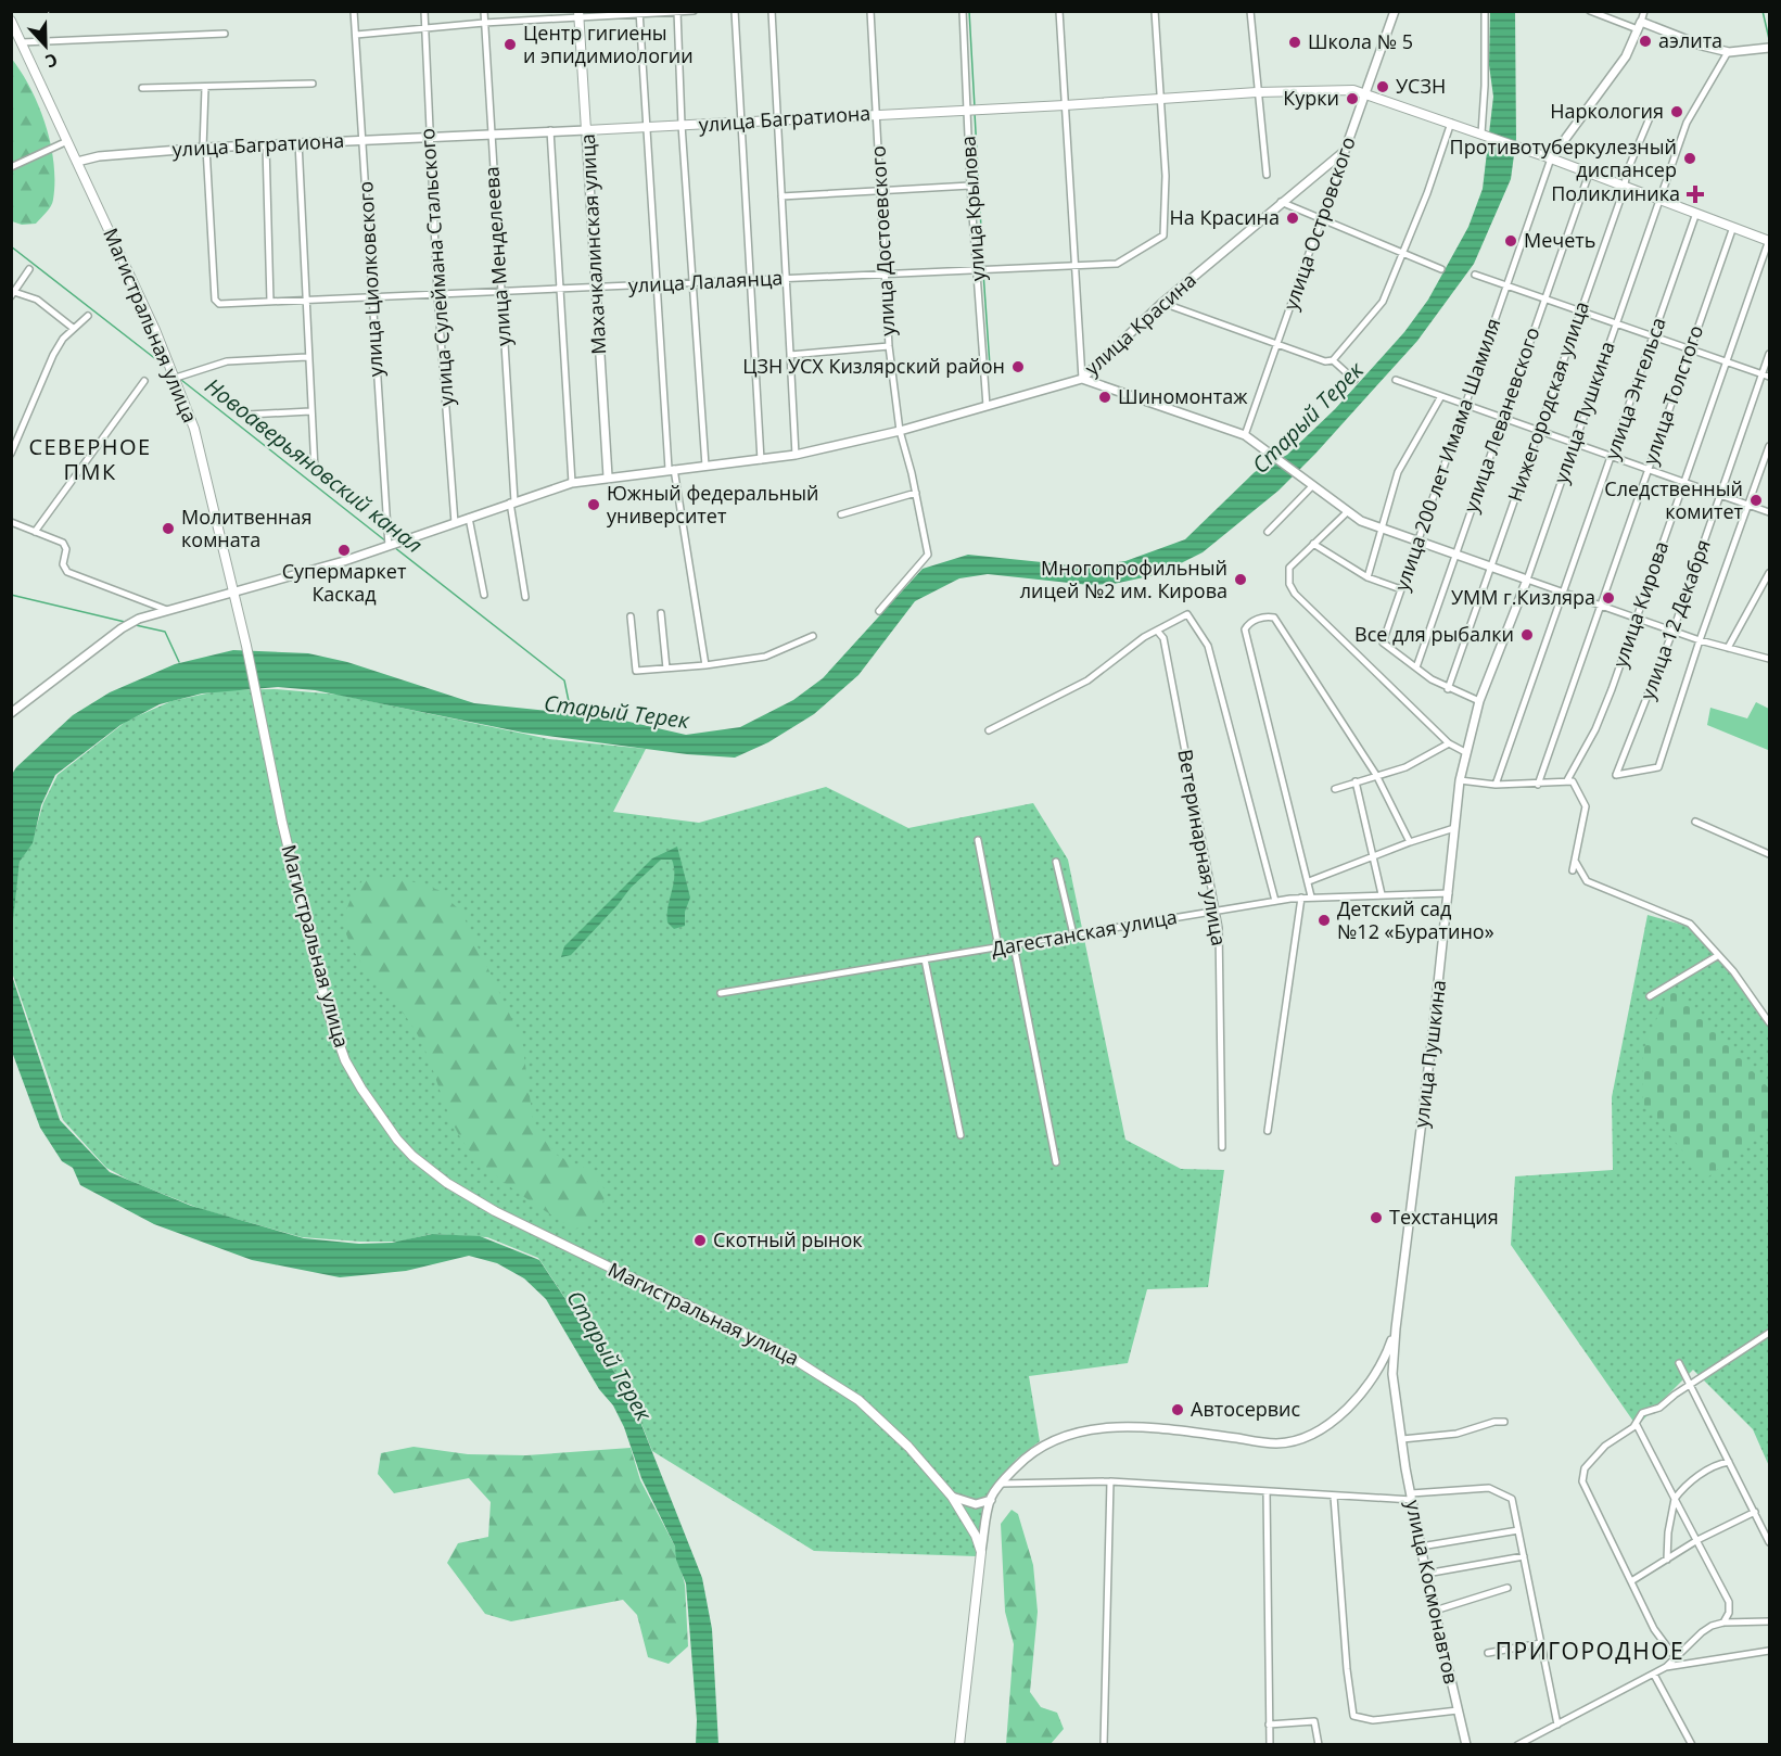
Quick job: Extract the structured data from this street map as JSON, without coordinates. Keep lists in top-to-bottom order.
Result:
{
  "streets": {
    "main road": ["улица Багратиона", "Махачкалинская улица", "Магистральная улица"],
    "street": [
      "улица Крылова",
      "улица Островского",
      "улица Достоевского",
      "улица Менделеева",
      "улица Сулеймана Стальского",
      "улица Циолковского",
      "улица Лалаянца",
      "улица Красина",
      "улица Энгельса",
      "улица Толстого",
      "Нижегородская улица",
      "улица Пушкина",
      "улица Леваневского",
      "улица 200 лет Имама Шамиля",
      "улица Кирова",
      "улица 12 Декабря",
      "Ветеринарная улица",
      "Дагестанская улица",
      "улица Космонавтов"
    ]
  },
  "crossings": [
    ["улица Багратиона", "улица Крылова"],
    ["улица Багратиона", "улица Островского"],
    ["улица Багратиона", "улица Достоевского"],
    ["улица Багратиона", "Махачкалинская улица"],
    ["улица Багратиона", "улица Менделеева"],
    ["улица Багратиона", "улица Сулеймана Стальского"],
    ["улица Багратиона", "улица Циолковского"],
    ["улица Багратиона", "улица Лалаянца"],
    ["улица Багратиона", "Магистральная улица"],
    ["улица Багратиона", "улица 200 лет Имама Шамиля"],
    ["улица Крылова", "улица Лалаянца"],
    ["улица Крылова", "улица Красина"],
    ["улица Островского", "улица Красина"],
    ["улица Достоевского", "улица Лалаянца"],
    ["улица Достоевского", "улица Красина"],
    ["Махачкалинская улица", "улица Лалаянца"],
    ["Махачкалинская улица", "улица Красина"],
    ["улица Менделеева", "улица Лалаянца"],
    ["улица Менделеева", "улица Красина"],
    ["улица Сулеймана Стальского", "улица Лалаянца"],
    ["улица Сулеймана Стальского", "улица Красина"],
    ["улица Циолковского", "улица Лалаянца"],
    ["улица Циолковского", "улица Красина"],
    ["улица Красина", "Магистральная улица"],
    ["Магистральная улица", "улица Пушкина"],
    ["Нижегородская улица", "улица 200 лет Имама Шамиля"],
    ["улица Пушкина", "улица 200 лет Имама Шамиля"],
    ["улица Пушкина", "Дагестанская улица"],
    ["улица Пушкина", "улица Космонавтов"],
    ["улица Леваневского", "улица 200 лет Имама Шамиля"],
    ["Ветеринарная улица", "Дагестанская улица"]
  ],
  "districts": ["СЕВЕРНОЕ ПМК", "ПРИГОРОДНОЕ"],
  "water": ["Старый Терек", "Новоаверьяновский канал"],
  "places": {
    "other": [
      "аэлита",
      "Школа № 5",
      "Центр гигиены и эпидимиологии",
      "УСЗН",
      "Курки",
      "Наркология",
      "Противотуберкулезный диспансер",
      "На Красина",
      "Мечеть",
      "ЦЗН УСХ Кизлярский район",
      "Шиномонтаж",
      "Следственный комитет",
      "Южный федеральный университет",
      "Молитвенная комната",
      "Супермаркет Каскад",
      "Многопрофильный лицей №2 им. Кирова",
      "УММ г.Кизляра",
      "Все для рыбалки",
      "Детский сад №12 «Буратино»",
      "Техстанция",
      "Скотный рынок",
      "Автосервис"
    ],
    "health": ["Поликлиника"]
  },
  "north": "bottom"
}
